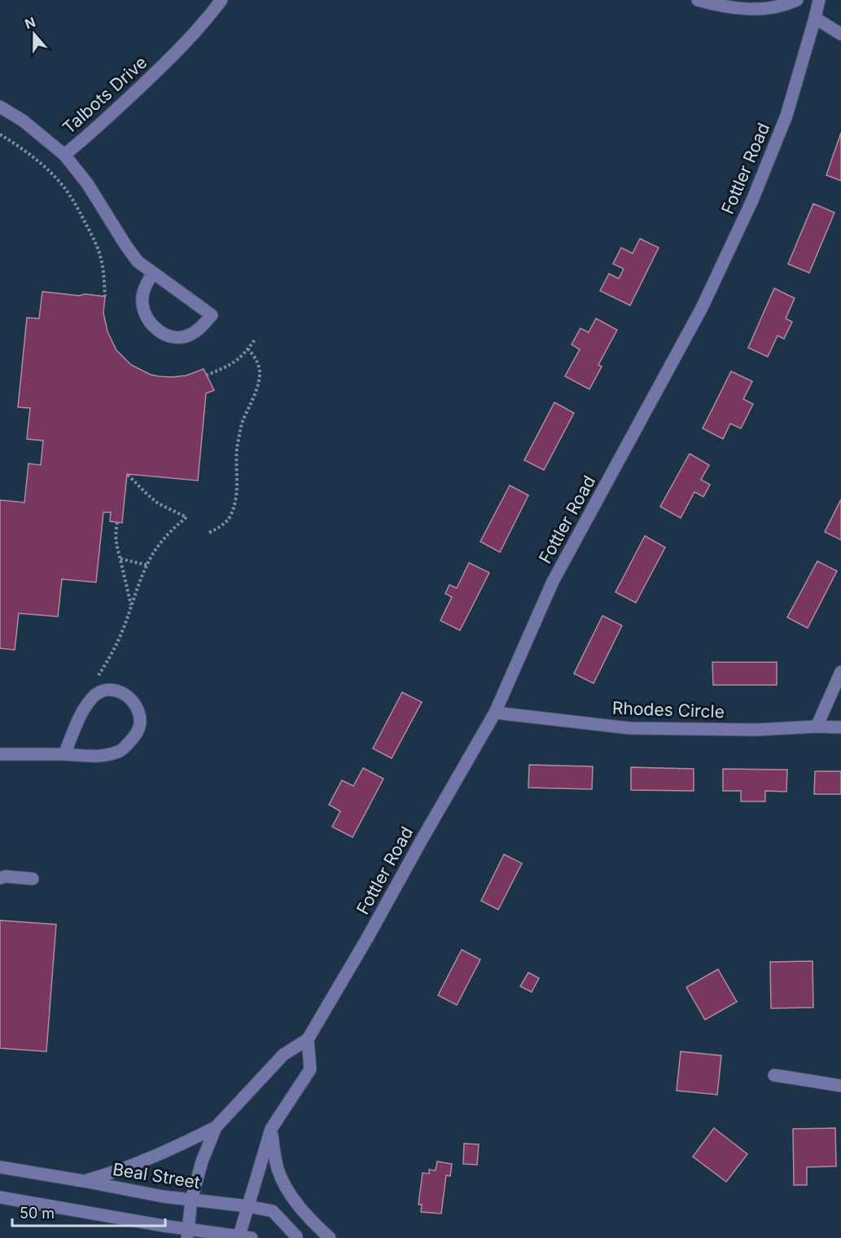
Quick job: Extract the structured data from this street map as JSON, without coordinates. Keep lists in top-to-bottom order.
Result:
{
  "streets": {
    "street": [
      "Talbots Drive",
      "Fottler Road",
      "Rhodes Circle",
      "Beal Street"
    ]
  },
  "crossings": [
    ["Fottler Road", "Rhodes Circle"],
    ["Fottler Road", "Beal Street"]
  ],
  "scale_bar": "50 m",
  "north": "top"
}
